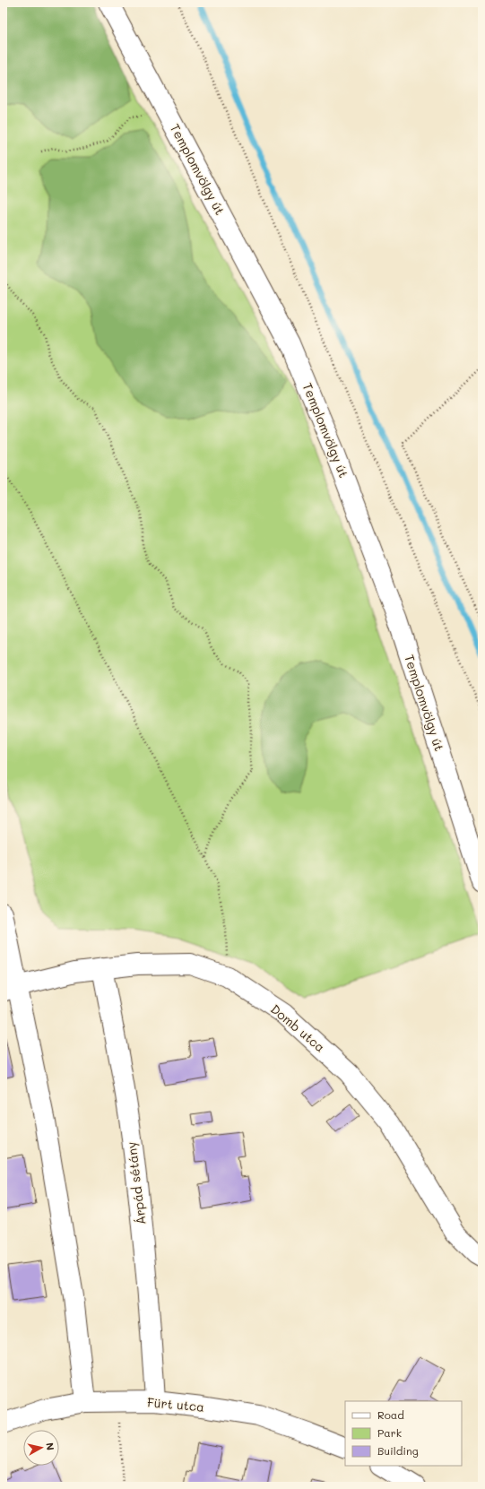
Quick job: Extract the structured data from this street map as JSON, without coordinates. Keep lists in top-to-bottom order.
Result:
{
  "streets": {
    "street": [
      "Templomvölgy út",
      "Domb utca",
      "Árpád sétány",
      "Fürt utca"
    ]
  },
  "crossings": [
    ["Domb utca", "Árpád sétány"],
    ["Árpád sétány", "Fürt utca"]
  ],
  "legend": ["Road", "Park", "Building"],
  "north": "right"
}
